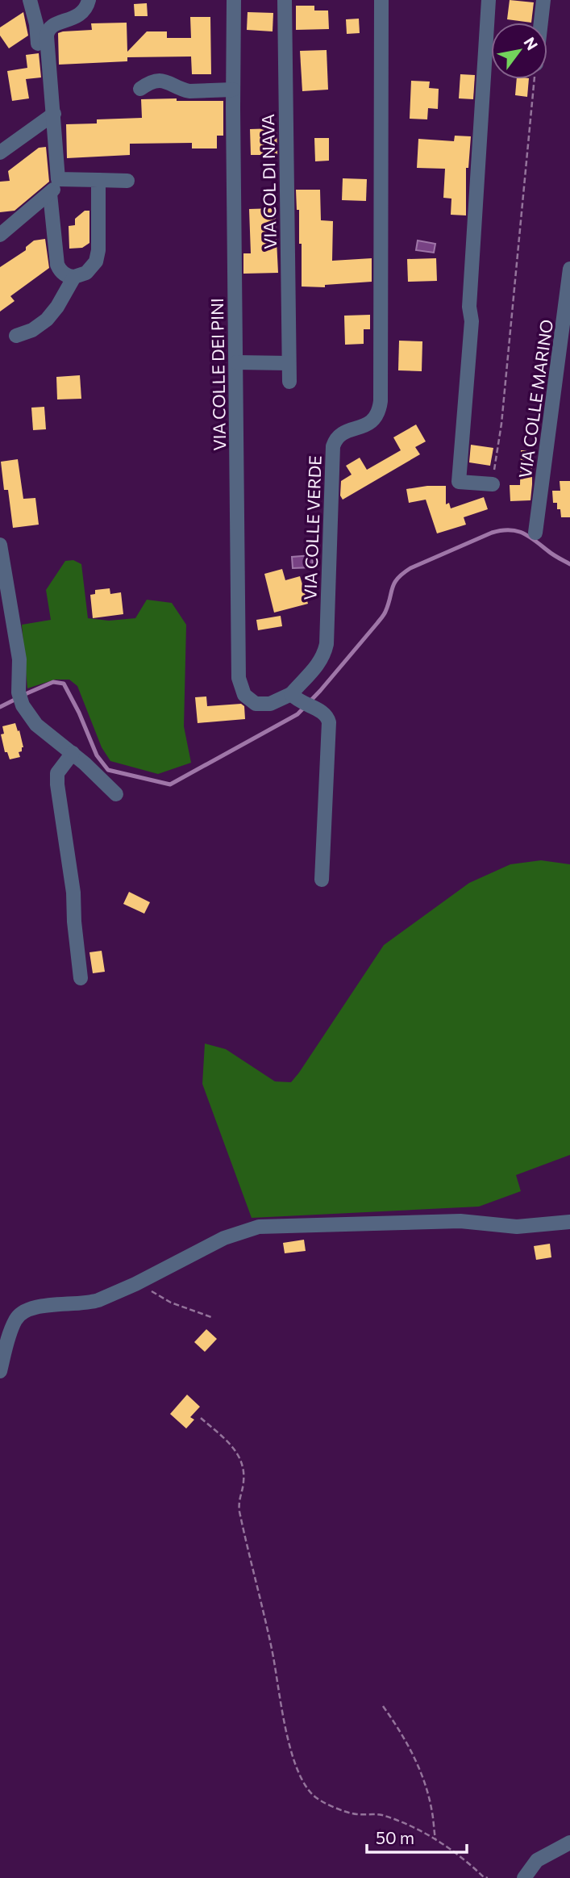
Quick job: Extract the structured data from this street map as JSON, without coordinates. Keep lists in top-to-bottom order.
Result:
{
  "streets": {
    "street": [
      "VIA COL DI NAVA",
      "VIA COLLE DEI PINI",
      "VIA COLLE MARINO",
      "VIA COLLE VERDE"
    ]
  },
  "crossings": [
    ["VIA COLLE DEI PINI", "VIA COLLE VERDE"]
  ],
  "scale_bar": "50 m",
  "north": "top right"
}
